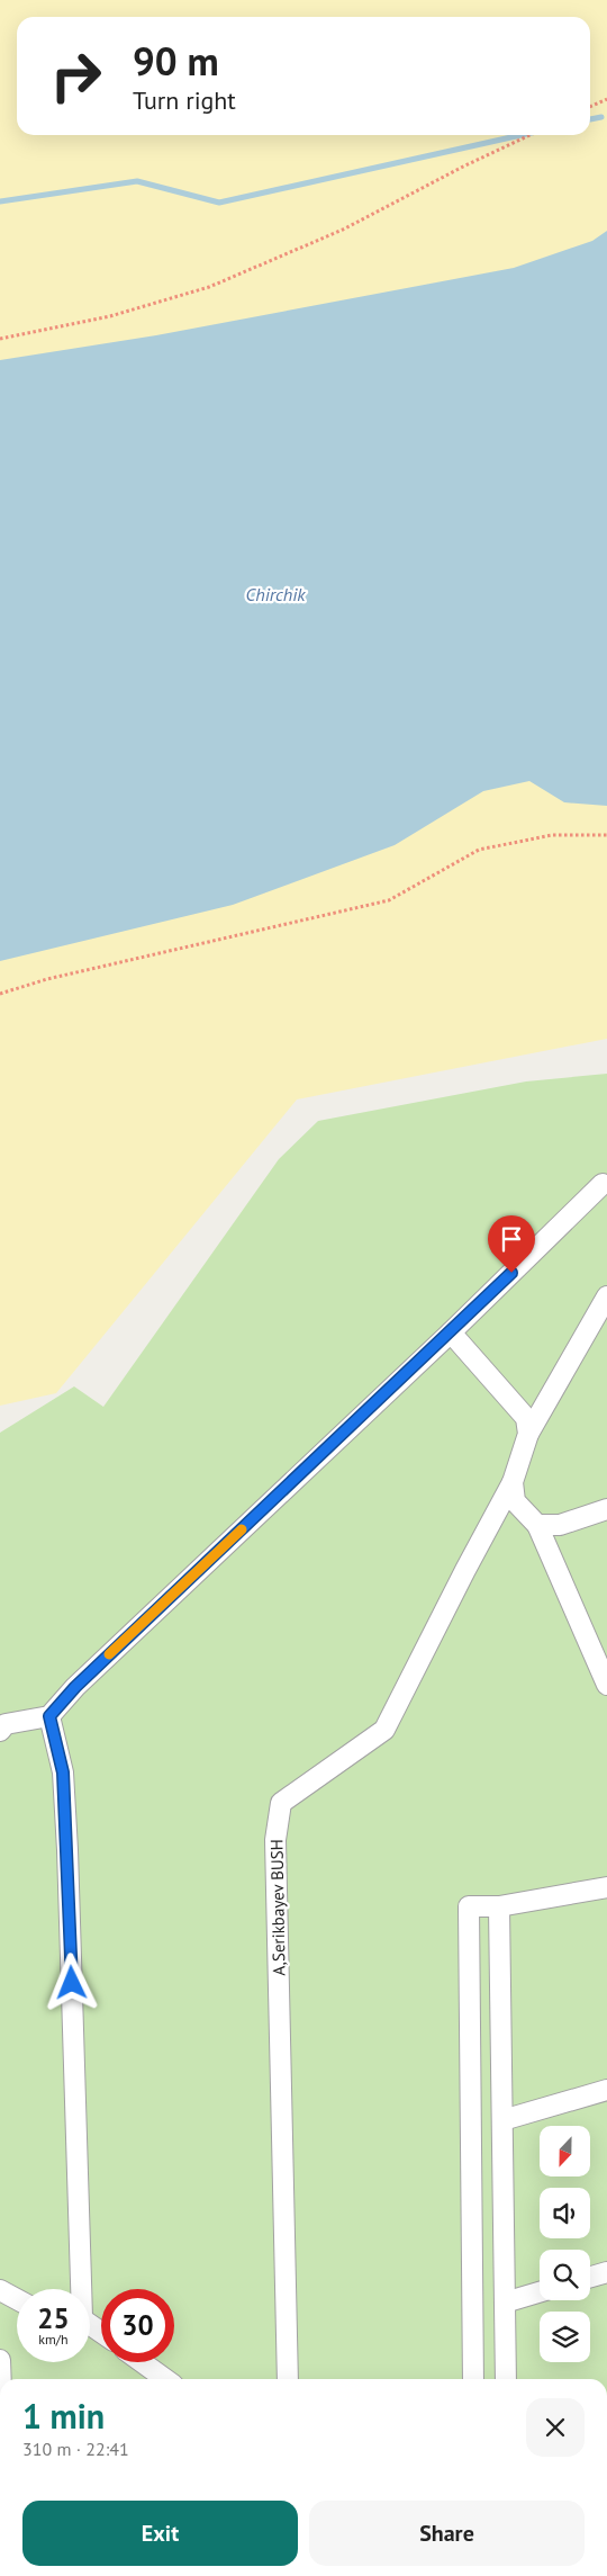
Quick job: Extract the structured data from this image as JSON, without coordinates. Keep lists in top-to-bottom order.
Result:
{
  "streets": {
    "street": ["A,Serikbayev BUSH"]
  },
  "water": ["Chirchik"],
  "north": "bottom",
  "page": {
    "turn": ["90 m", "Turn right"],
    "speed": "25 km/h",
    "limit": "30",
    "heading": ["1 min", "310 m · 22:41"],
    "buttons": ["Exit", "Share"]
  }
}
